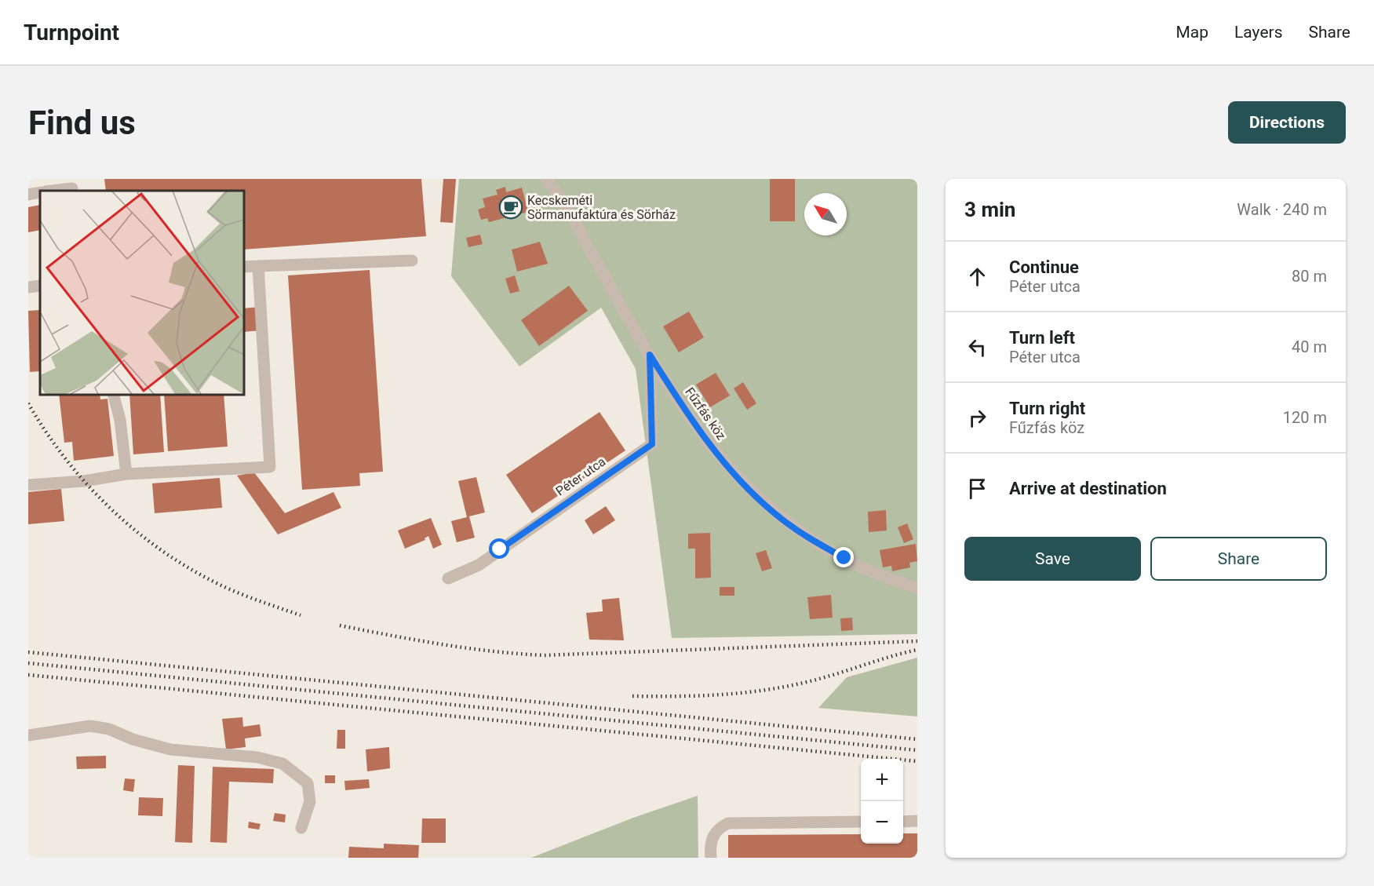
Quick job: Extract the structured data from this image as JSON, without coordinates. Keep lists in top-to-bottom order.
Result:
{
  "streets": {
    "street": ["Fűzfás köz", "Péter utca"]
  },
  "crossings": [
    ["Fűzfás köz", "Péter utca"]
  ],
  "places": {
    "cafe": ["Kecskeméti Sörmanufaktúra és Sörház"]
  },
  "north": "top left",
  "page": {
    "header": "Turnpoint",
    "nav": ["Map", "Layers", "Share"],
    "buttons": [
      "Directions",
      ["Save", "Share"]
    ],
    "title": "Find us",
    "heading": ["3 min", "Walk · 240 m"],
    "list": [
      ["Continue", "Péter utca", "80 m"],
      ["Turn left", "Péter utca", "40 m"],
      ["Turn right", "Fűzfás köz", "120 m"],
      "Arrive at destination"
    ],
    "map_buttons": ["+", "−"]
  }
}
